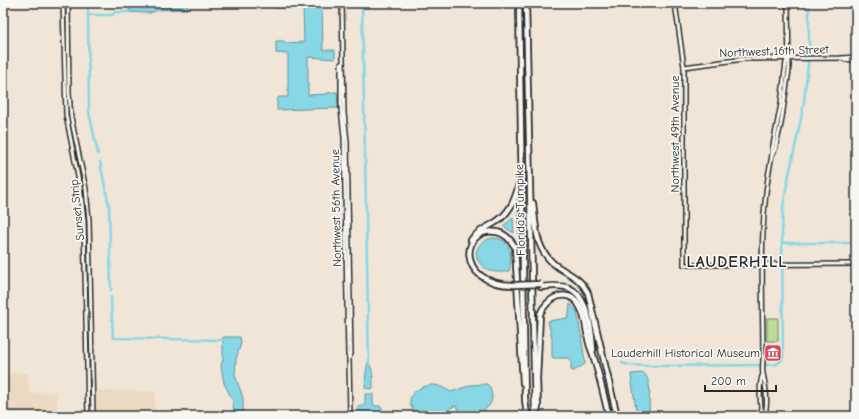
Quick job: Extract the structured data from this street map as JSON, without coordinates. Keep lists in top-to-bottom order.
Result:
{
  "streets": {
    "highway": ["Florida's Turnpike"],
    "street": [
      "Northwest 16th Street",
      "Northwest 49th Avenue",
      "Northwest 56th Avenue",
      "Sunset Strip"
    ]
  },
  "crossings": [
    ["Northwest 16th Street", "Northwest 49th Avenue"]
  ],
  "districts": ["LAUDERHILL"],
  "places": {
    "museum": ["Lauderhill Historical Museum"]
  },
  "scale_bar": "200 m"
}
